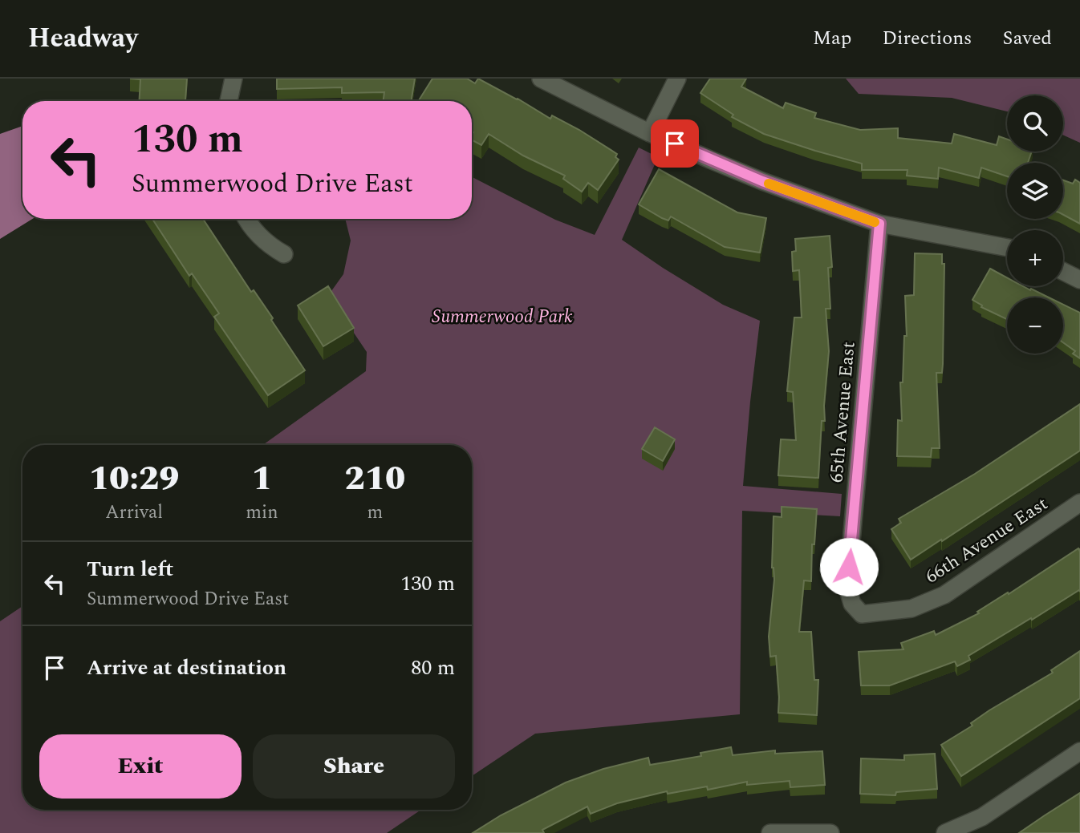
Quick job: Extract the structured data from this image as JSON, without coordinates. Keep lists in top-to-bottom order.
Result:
{
  "streets": {
    "street": ["65th Avenue East", "66th Avenue East"]
  },
  "crossings": [
    ["65th Avenue East", "66th Avenue East"]
  ],
  "parks": ["Summerwood Park"],
  "page": {
    "header": "Headway",
    "nav": ["Map", "Directions", "Saved"],
    "map_buttons": ["+", "−"],
    "turn": ["130 m", "Summerwood Drive East"],
    "eta": [
      "10:29",
      "Arrival",
      "1",
      "min",
      "210",
      "m"
    ],
    "list": [
      {
        "name": "Turn left",
        "note": "Summerwood Drive East",
        "value": "130 m"
      },
      {
        "name": "Arrive at destination",
        "value": "80 m"
      }
    ],
    "buttons": ["Exit", "Share"]
  }
}
